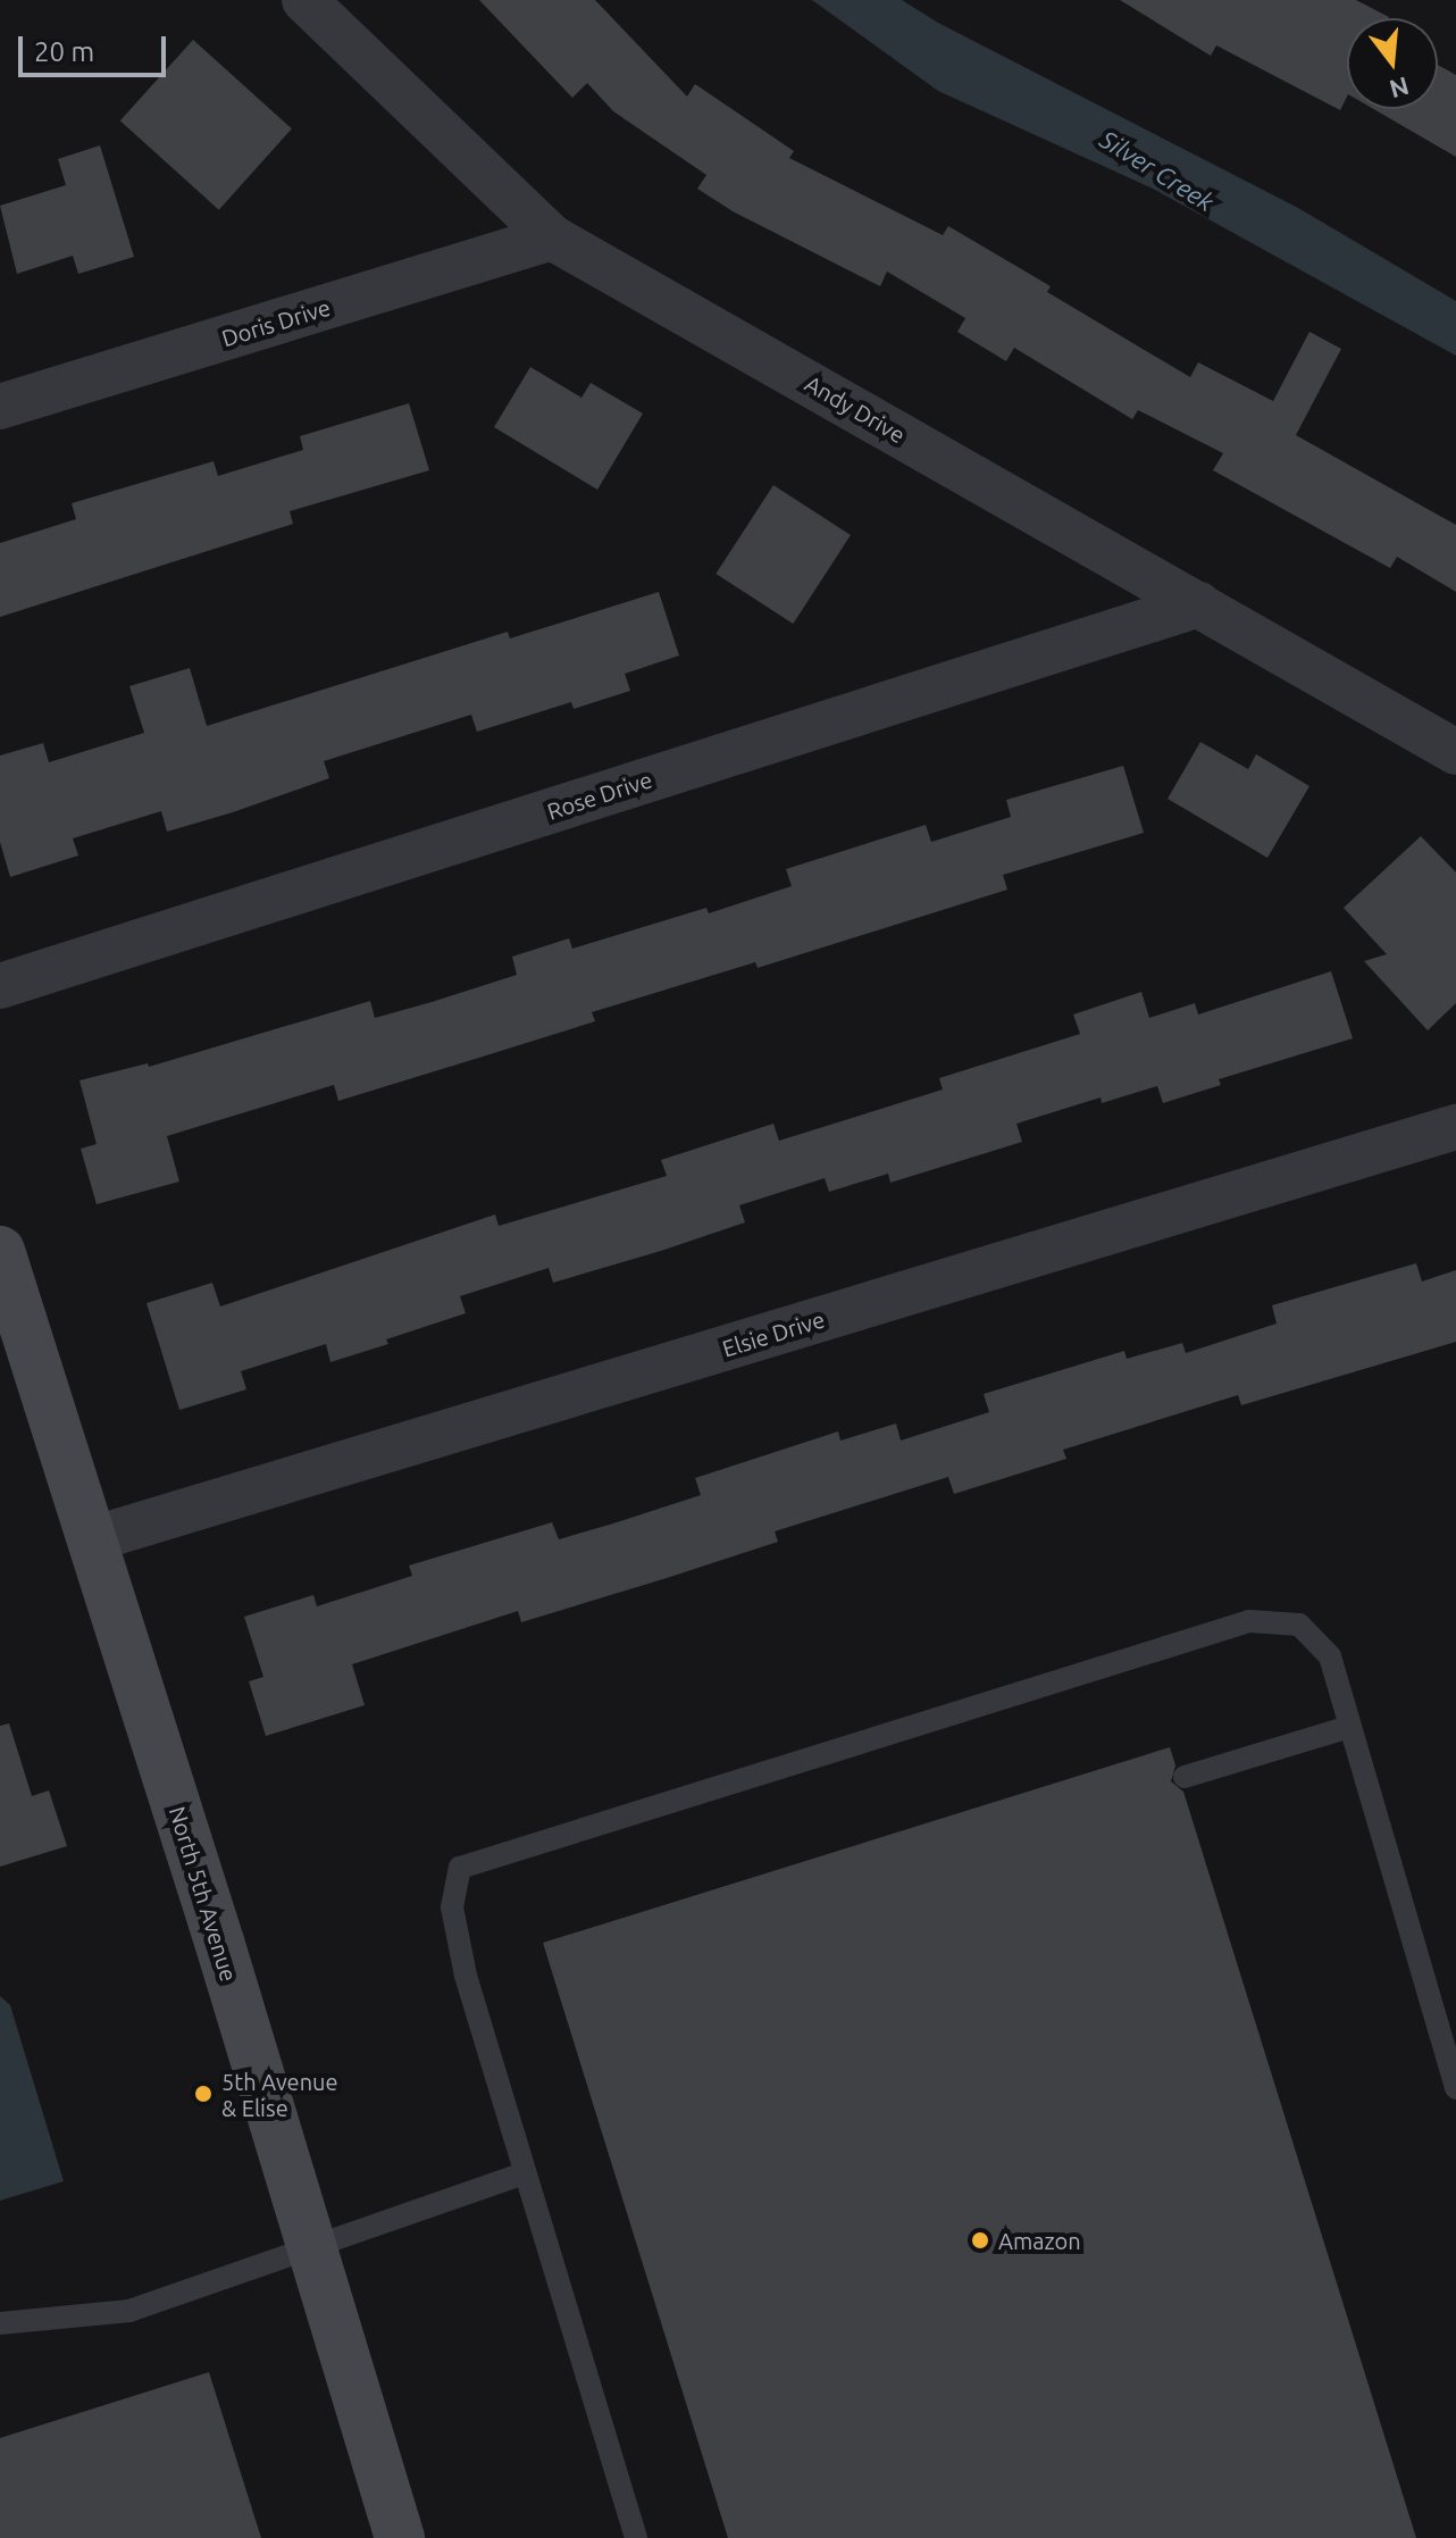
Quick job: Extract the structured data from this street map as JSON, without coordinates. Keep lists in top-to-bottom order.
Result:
{
  "streets": {
    "street": [
      "Doris Drive",
      "Andy Drive",
      "Rose Drive",
      "Elsie Drive",
      "North 5th Avenue"
    ]
  },
  "crossings": [
    ["Doris Drive", "Andy Drive"],
    ["Andy Drive", "Rose Drive"],
    ["Elsie Drive", "North 5th Avenue"]
  ],
  "water": ["Silver Creek"],
  "places": ["5th Avenue & Elise", "Amazon"],
  "scale_bar": "20 m",
  "north": "bottom"
}
